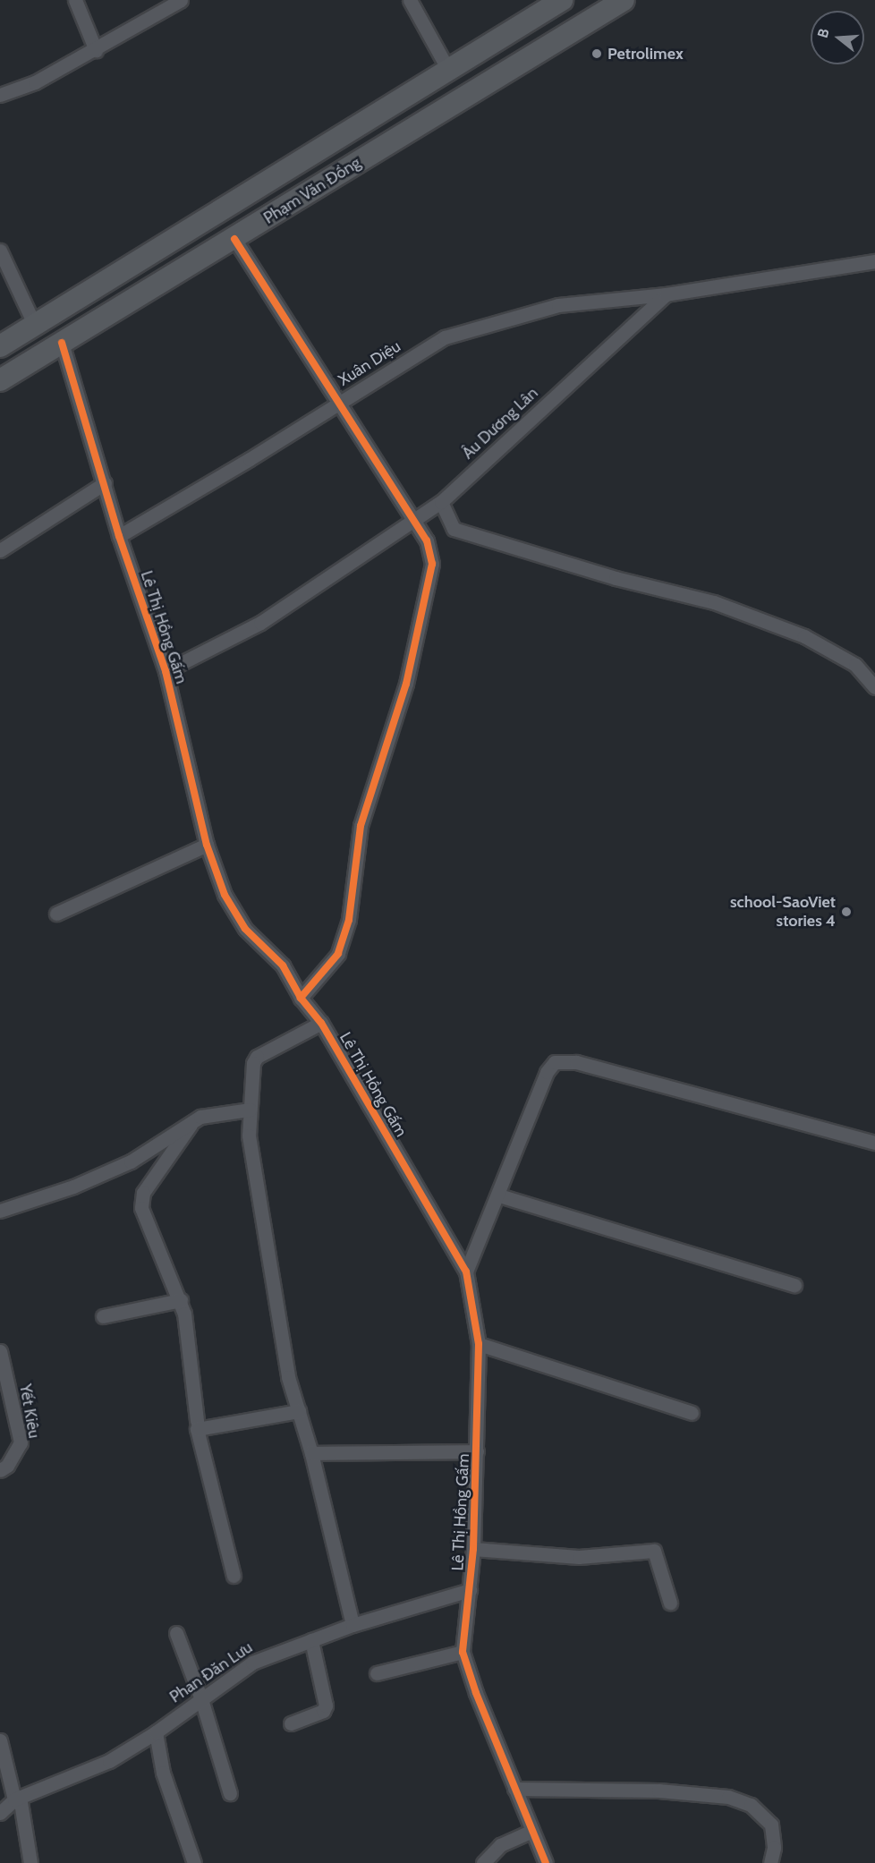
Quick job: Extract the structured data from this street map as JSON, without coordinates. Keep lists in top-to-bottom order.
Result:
{
  "streets": {
    "main road": ["Phạm Văn Đồng"],
    "street": [
      "Xuân Diệu",
      "Âu Dương Lân",
      "Lê Thị Hồng Gấm",
      "Yết Kiêu",
      "Phan Đăn Lưu"
    ]
  },
  "crossings": [
    ["Phạm Văn Đồng", "Lê Thị Hồng Gấm"],
    ["Xuân Diệu", "Âu Dương Lân"],
    ["Xuân Diệu", "Lê Thị Hồng Gấm"],
    ["Âu Dương Lân", "Lê Thị Hồng Gấm"],
    ["Lê Thị Hồng Gấm", "Phan Đăn Lưu"]
  ],
  "places": ["Petrolimex", "school-SaoViet stories 4"],
  "north": "left"
}
